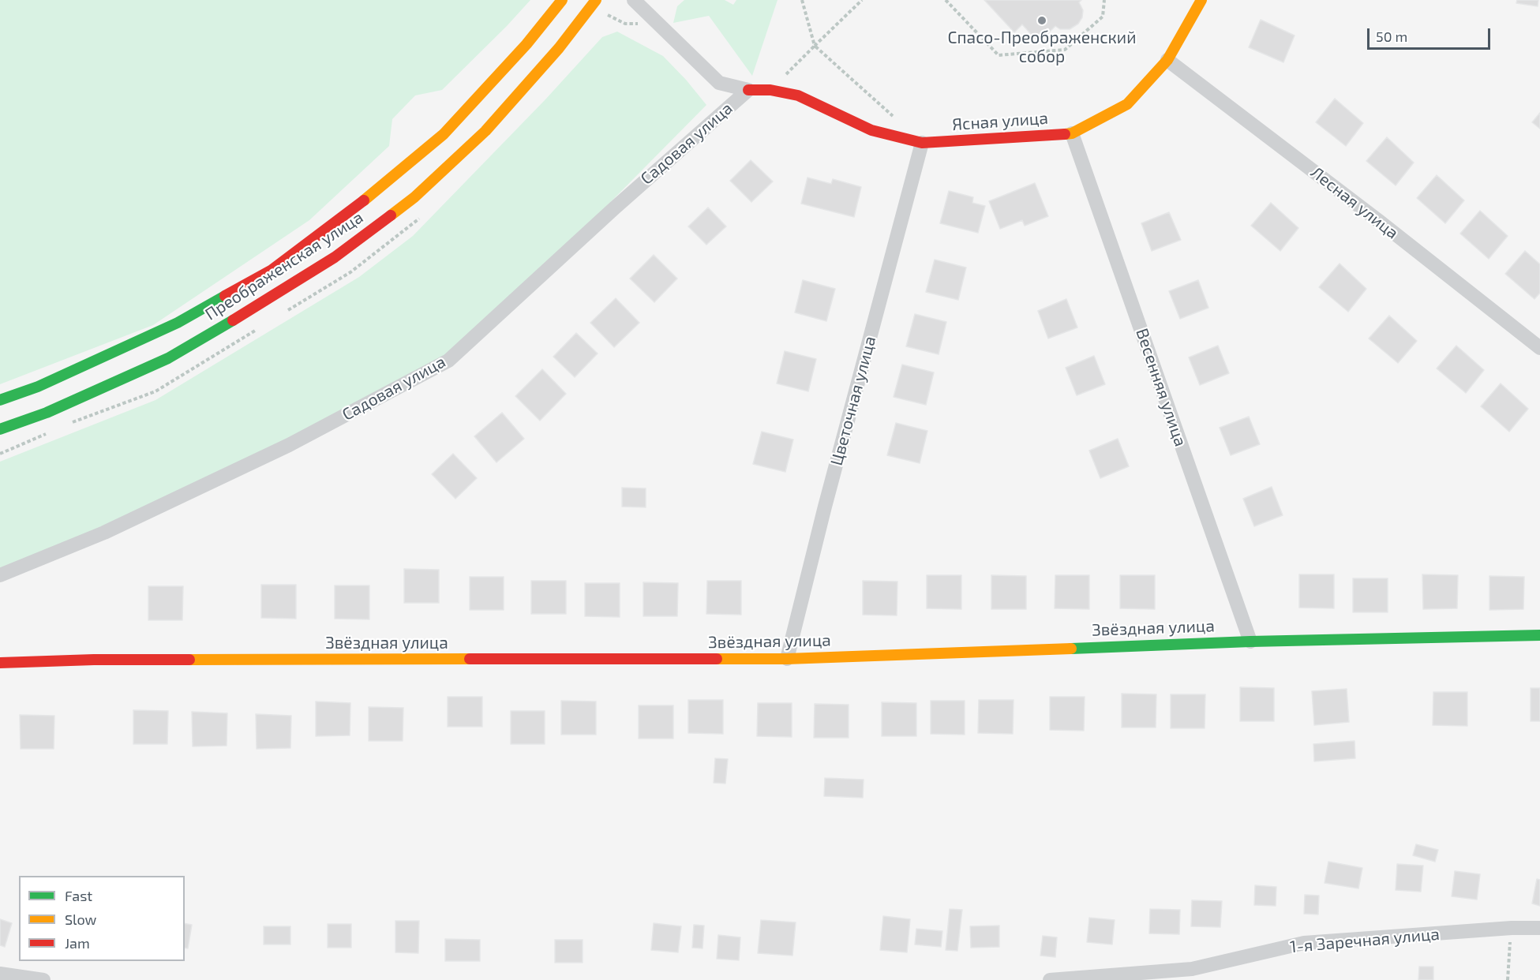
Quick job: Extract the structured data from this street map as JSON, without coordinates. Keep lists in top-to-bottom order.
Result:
{
  "streets": {
    "street": [
      "Ясная улица",
      "Садовая улица",
      "Лесная улица",
      "Преображенская улица",
      "Весенняя улица",
      "Цветочная улица",
      "Звёздная улица",
      "1-я Заречная улица"
    ]
  },
  "crossings": [
    ["Ясная улица", "Садовая улица"],
    ["Ясная улица", "Лесная улица"],
    ["Ясная улица", "Весенняя улица"],
    ["Ясная улица", "Цветочная улица"],
    ["Весенняя улица", "Звёздная улица"],
    ["Цветочная улица", "Звёздная улица"]
  ],
  "places": ["Спасо-Преображенский собор"],
  "legend": ["Fast", "Slow", "Jam"],
  "scale_bar": "50 m"
}
